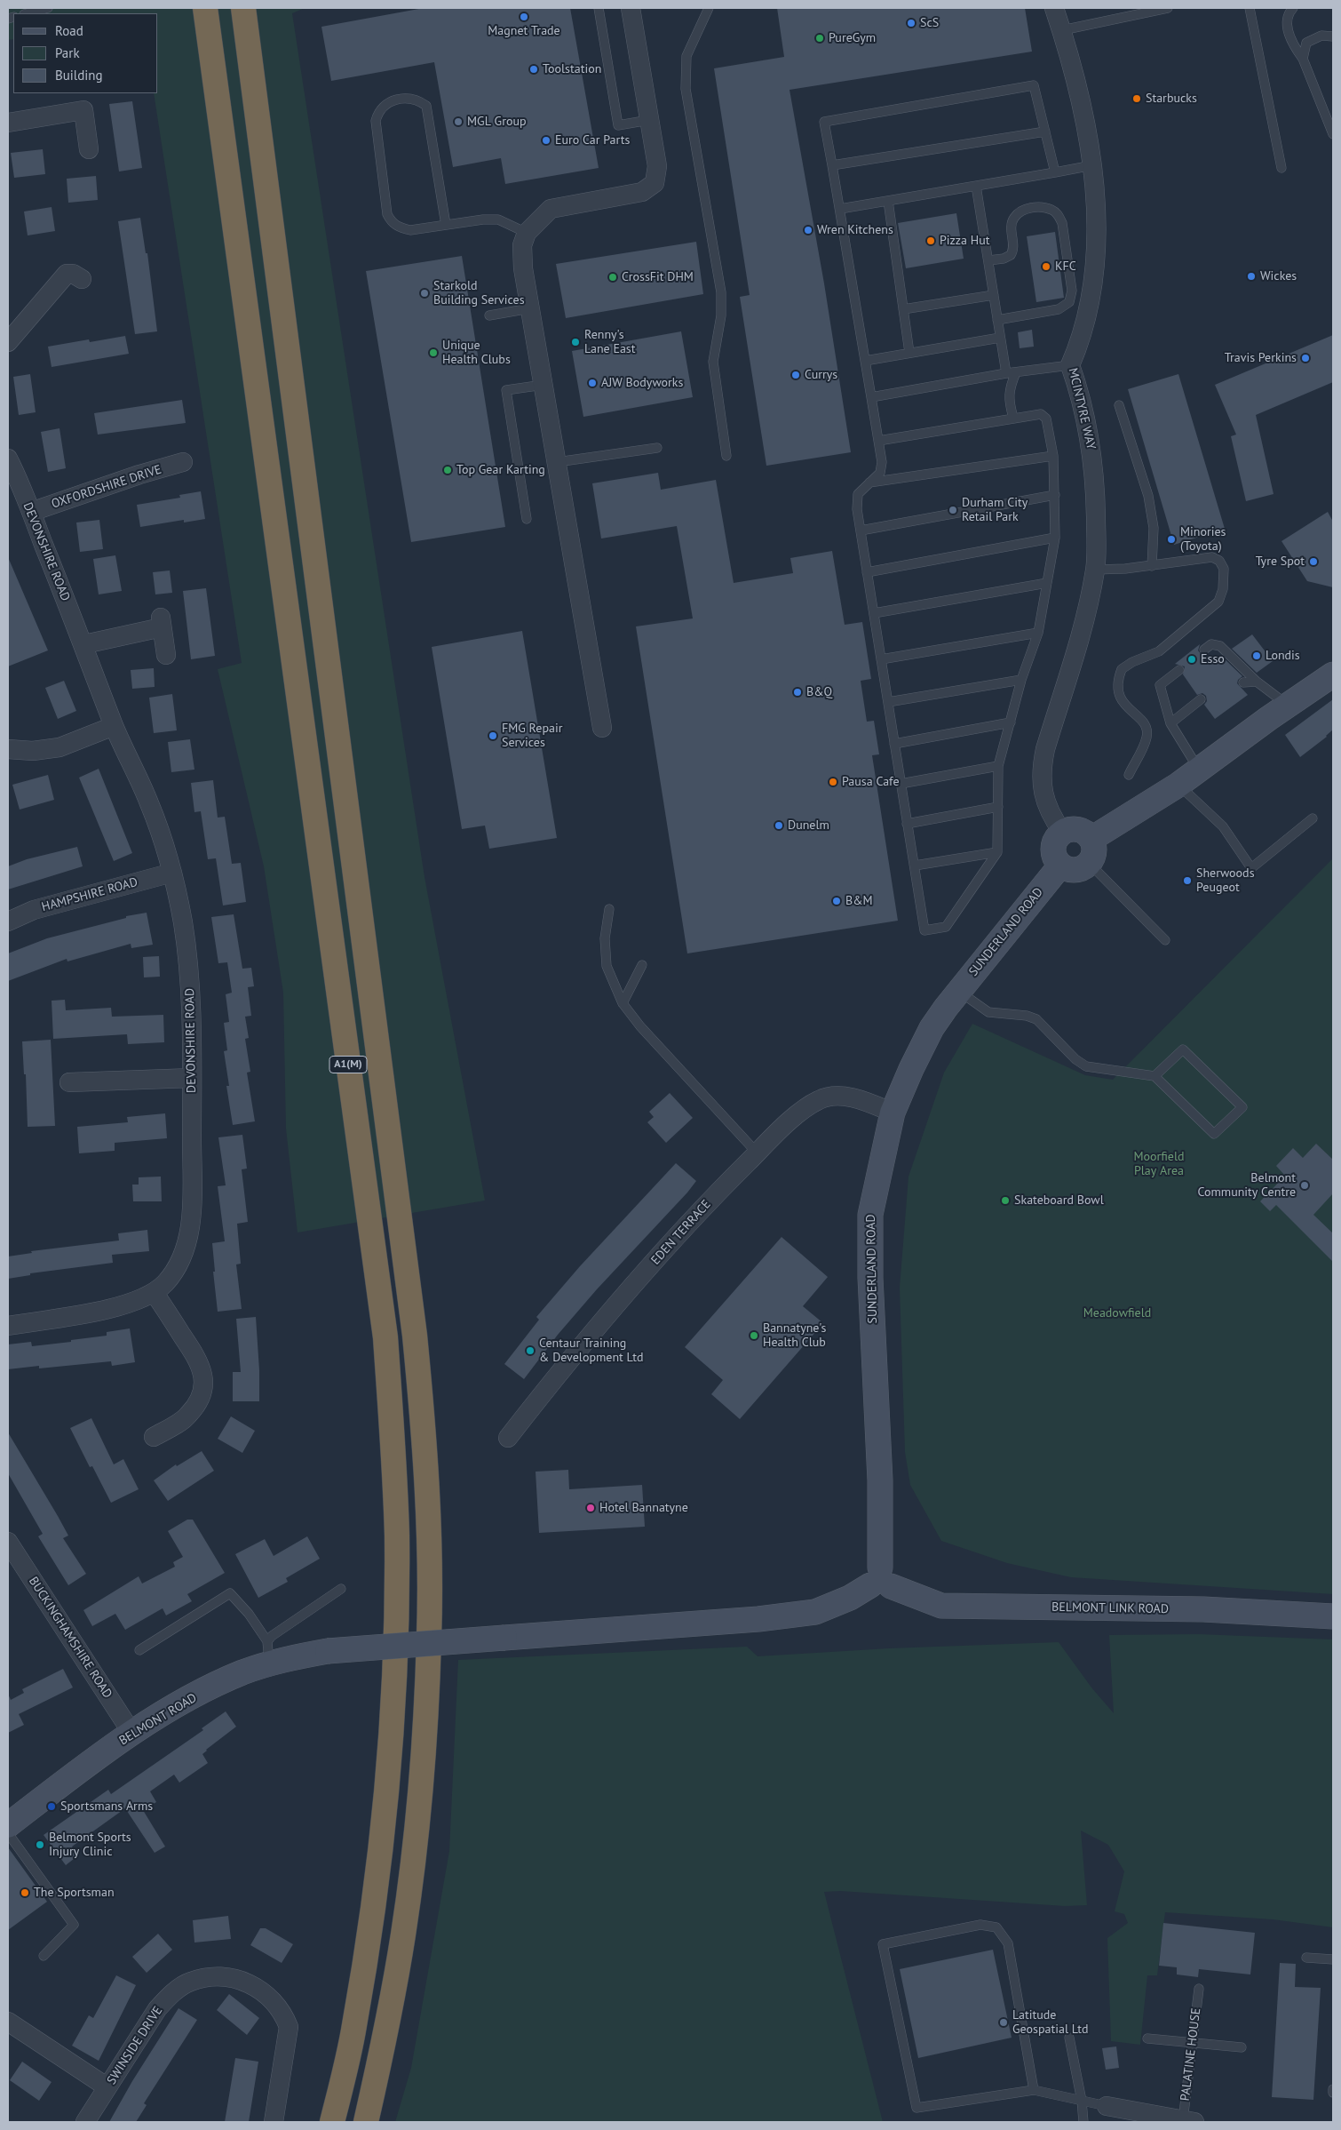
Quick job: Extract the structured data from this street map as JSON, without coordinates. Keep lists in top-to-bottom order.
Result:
{
  "streets": {
    "highway": ["A1(M)"],
    "street": [
      "MCINTYRE WAY",
      "OXFORDSHIRE DRIVE",
      "DEVONSHIRE ROAD",
      "HAMPSHIRE ROAD",
      "SUNDERLAND ROAD",
      "EDEN TERRACE",
      "BELMONT LINK ROAD",
      "BUCKINGHAMSHIRE ROAD",
      "BELMONT ROAD",
      "SWINSIDE DRIVE"
    ],
    "lane": ["PALATINE HOUSE"]
  },
  "crossings": [
    ["MCINTYRE WAY", "SUNDERLAND ROAD"],
    ["OXFORDSHIRE DRIVE", "DEVONSHIRE ROAD"],
    ["DEVONSHIRE ROAD", "HAMPSHIRE ROAD"],
    ["SUNDERLAND ROAD", "EDEN TERRACE"],
    ["SUNDERLAND ROAD", "BELMONT LINK ROAD"],
    ["SUNDERLAND ROAD", "BELMONT ROAD"],
    ["BELMONT LINK ROAD", "BELMONT ROAD"],
    ["BUCKINGHAMSHIRE ROAD", "BELMONT ROAD"]
  ],
  "parks": ["Moorfield Play Area", "Meadowfield"],
  "places": [
    "Magnet Trade",
    "ScS",
    "PureGym",
    "Toolstation",
    "Starbucks",
    "MGL Group",
    "Euro Car Parts",
    "Wren Kitchens",
    "Pizza Hut",
    "KFC",
    "Wickes",
    "CrossFit DHM",
    "Starkold Building Services",
    "Renny's Lane East",
    "Unique Health Clubs",
    "Travis Perkins",
    "Currys",
    "AJW Bodyworks",
    "Top Gear Karting",
    "Durham City Retail Park",
    "Minories (Toyota)",
    "Tyre Spot",
    "Londis",
    "Esso",
    "B&Q",
    "FMG Repair Services",
    "Pausa Cafe",
    "Dunelm",
    "Sherwoods Peugeot",
    "B&M",
    "Belmont Community Centre",
    "Skateboard Bowl",
    "Bannatyne's Health Club",
    "Centaur Training & Development Ltd",
    "Hotel Bannatyne",
    "Sportsmans Arms",
    "Belmont Sports Injury Clinic",
    "The Sportsman",
    "Latitude Geospatial Ltd"
  ],
  "legend": ["Road", "Park", "Building"]
}
